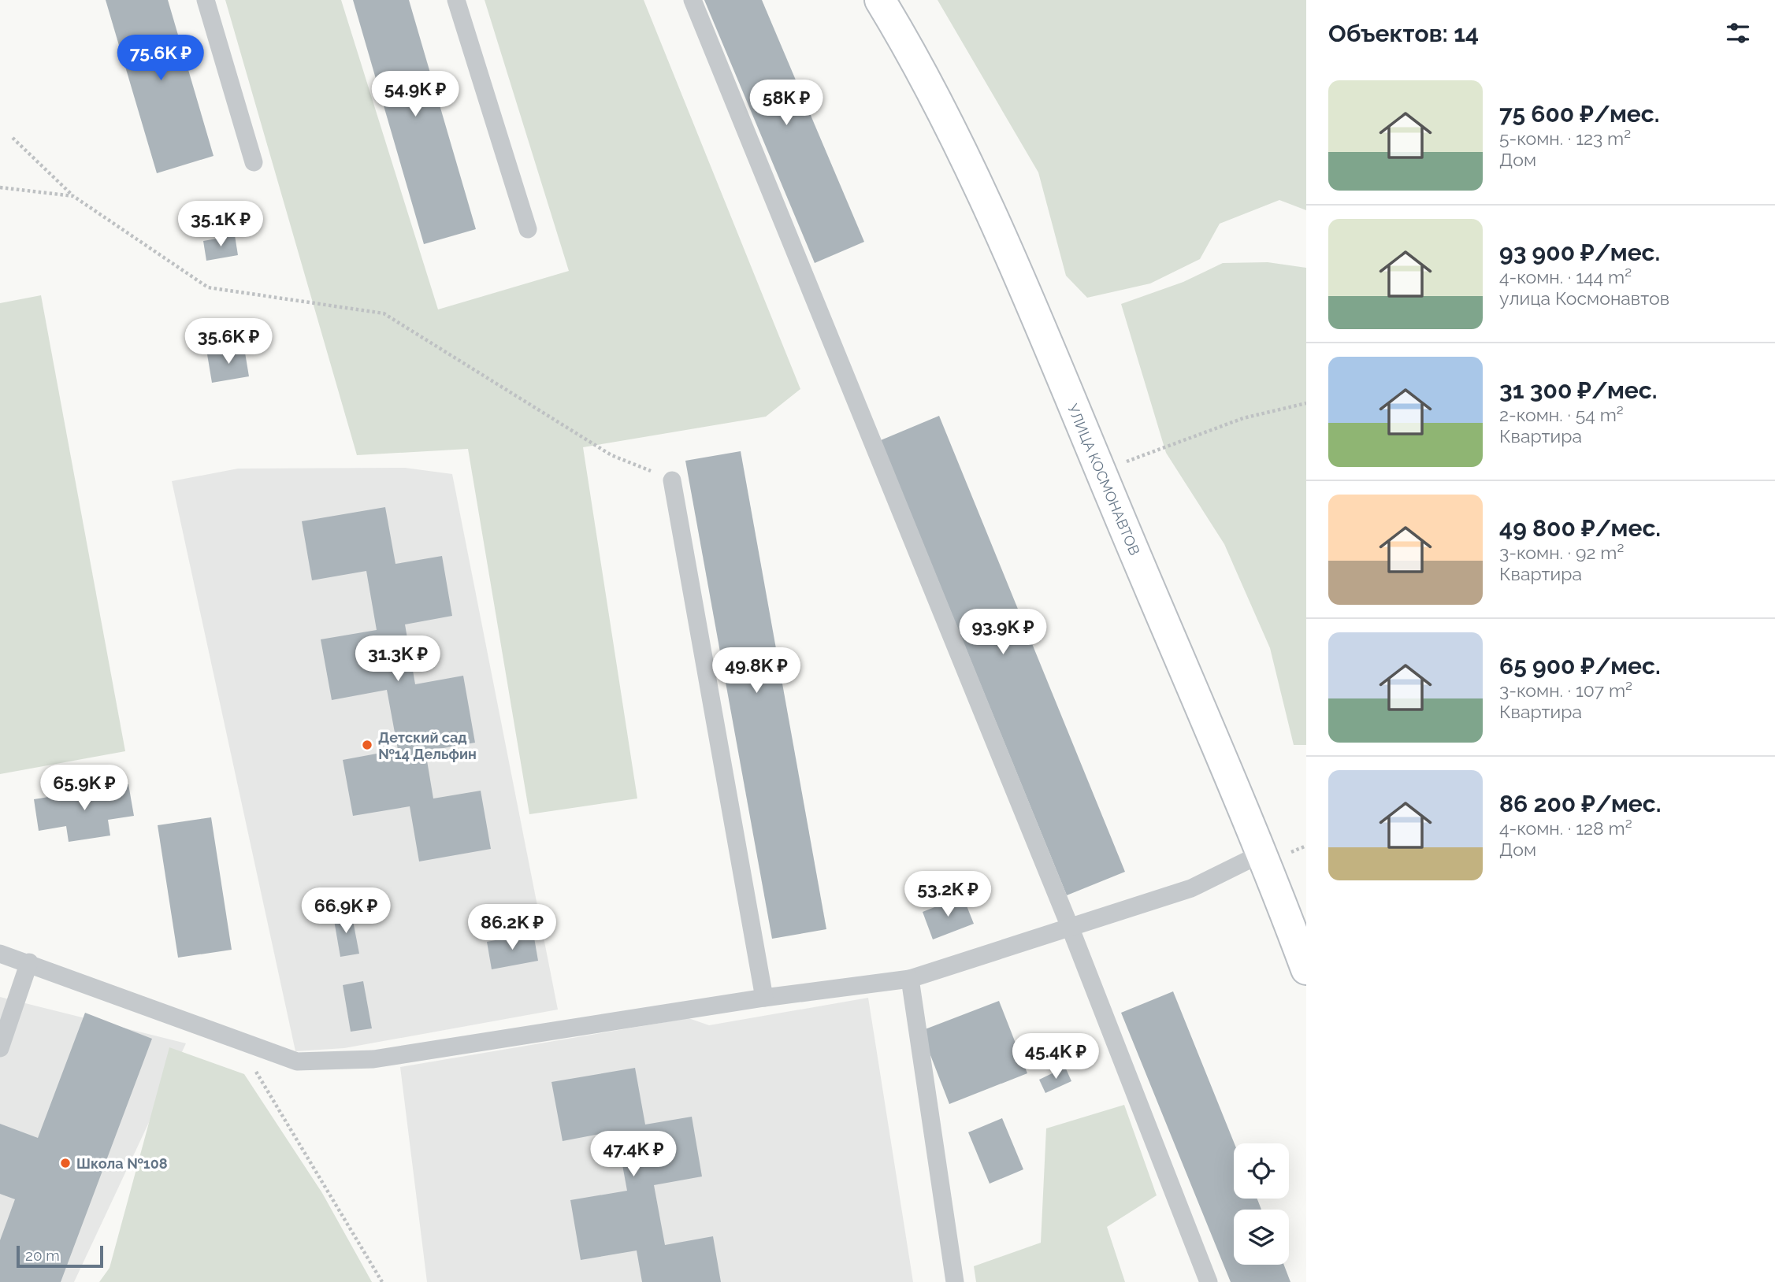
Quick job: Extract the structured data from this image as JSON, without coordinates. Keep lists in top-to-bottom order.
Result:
{
  "streets": {
    "street": ["УЛИЦА КОСМОНАВТОВ"]
  },
  "places": ["Детский сад №14 Дельфин", "Школа №108"],
  "scale_bar": "20 m",
  "page": {
    "heading": "Объектов: 14",
    "price": [
      "75.6K ₽",
      "54.9K ₽",
      "58K ₽",
      "35.1K ₽",
      "35.6K ₽",
      "93.9K ₽",
      "31.3K ₽",
      "49.8K ₽",
      "65.9K ₽",
      "53.2K ₽",
      "66.9K ₽",
      "86.2K ₽",
      "45.4K ₽",
      "47.4K ₽"
    ],
    "list": [
      {
        "name": "75 600 ₽/мес.",
        "note": "5-комн. · 123 m² · Дом"
      },
      {
        "name": "93 900 ₽/мес.",
        "note": "4-комн. · 144 m² · улица Космонавтов"
      },
      {
        "name": "31 300 ₽/мес.",
        "note": "2-комн. · 54 m² · Квартира"
      },
      {
        "name": "49 800 ₽/мес.",
        "note": "3-комн. · 92 m² · Квартира"
      },
      {
        "name": "65 900 ₽/мес.",
        "note": "3-комн. · 107 m² · Квартира"
      },
      {
        "name": "86 200 ₽/мес.",
        "note": "4-комн. · 128 m² · Дом"
      }
    ],
    "scale": "20 m"
  }
}
